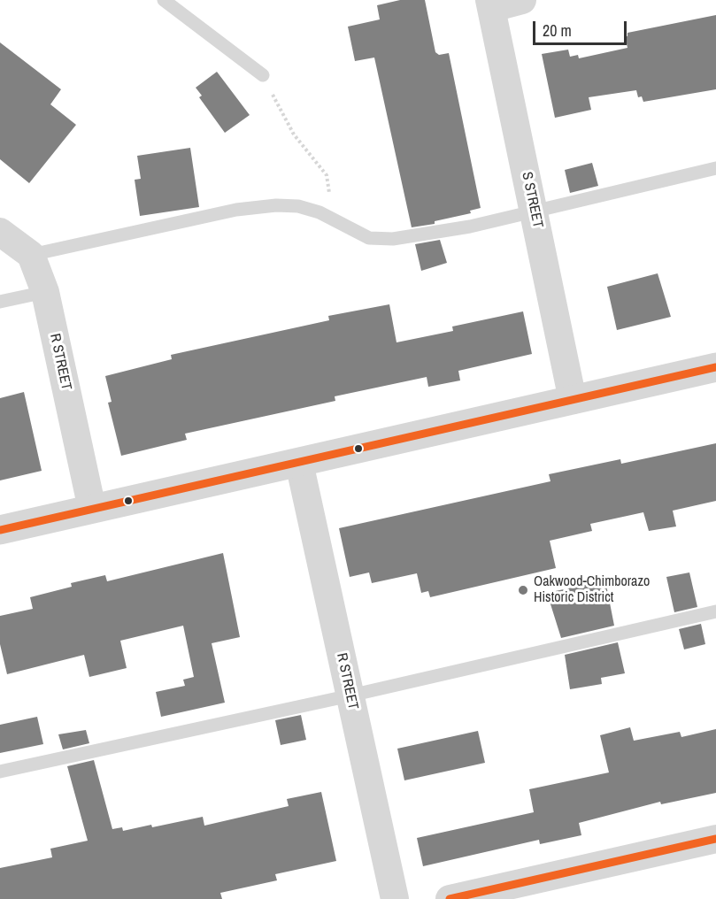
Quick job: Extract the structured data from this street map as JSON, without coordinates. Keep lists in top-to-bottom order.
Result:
{
  "streets": {
    "street": ["S STREET", "R STREET"]
  },
  "places": ["Oakwood-Chimborazo Historic District"],
  "scale_bar": "20 m"
}
